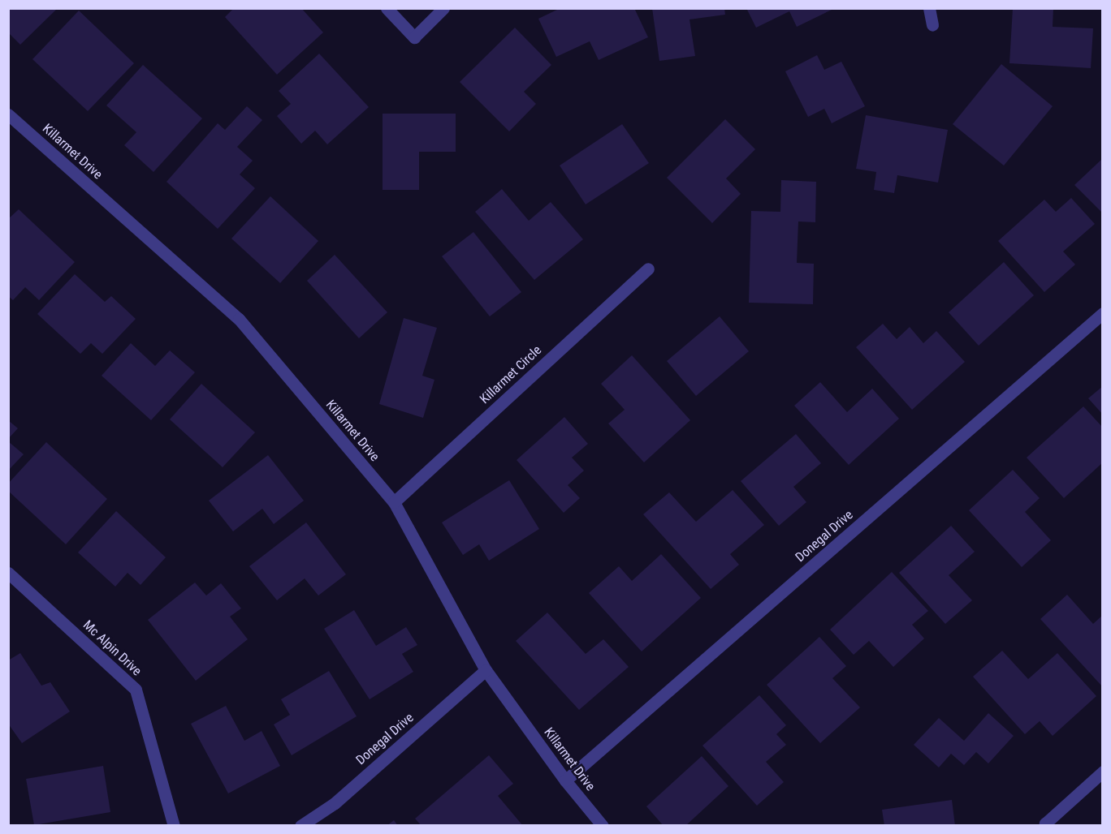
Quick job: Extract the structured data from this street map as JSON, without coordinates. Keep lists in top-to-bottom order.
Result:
{
  "streets": {
    "street": [
      "Killarmet Drive",
      "Killarmet Circle",
      "Donegal Drive",
      "Mc Alpin Drive"
    ]
  },
  "crossings": [
    ["Killarmet Drive", "Killarmet Circle"],
    ["Killarmet Drive", "Donegal Drive"]
  ]
}
